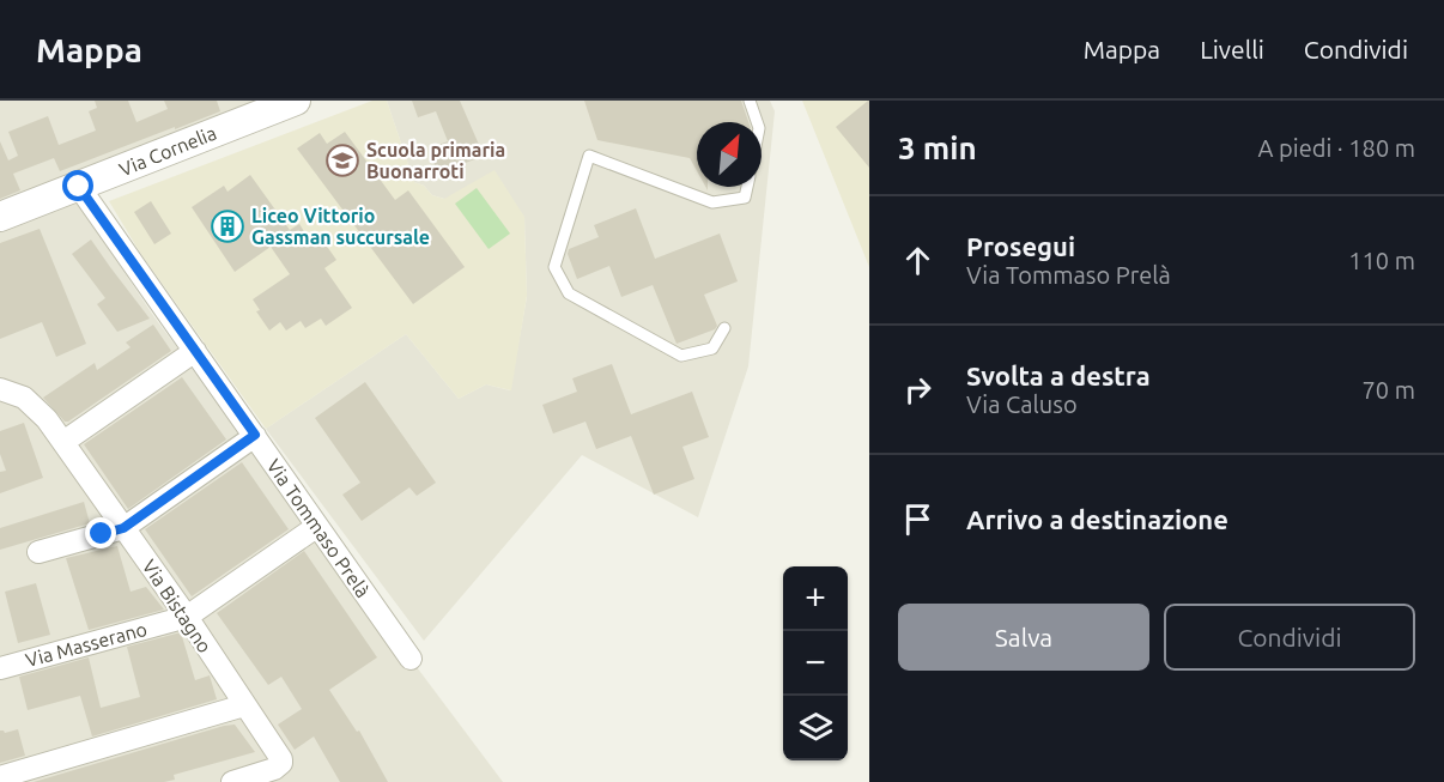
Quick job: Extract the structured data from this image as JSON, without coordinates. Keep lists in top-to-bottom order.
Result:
{
  "streets": {
    "street": [
      "Via Cornelia",
      "Via Tommaso Prelà",
      "Via Bistagno",
      "Via Masserano"
    ]
  },
  "crossings": [
    ["Via Cornelia", "Via Tommaso Prelà"],
    ["Via Tommaso Prelà", "Via Masserano"],
    ["Via Bistagno", "Via Masserano"]
  ],
  "places": {
    "school or university": ["Scuola primaria Buonarroti"],
    "building": ["Liceo Vittorio Gassman succursale"]
  },
  "north": "top right",
  "page": {
    "header": "Mappa",
    "nav": ["Mappa", "Livelli", "Condividi"],
    "heading": ["3 min", "A piedi · 180 m"],
    "list": [
      ["Prosegui", "Via Tommaso Prelà", "110 m"],
      ["Svolta a destra", "Via Caluso", "70 m"],
      "Arrivo a destinazione"
    ],
    "map_buttons": ["+", "−"],
    "buttons": ["Salva", "Condividi"]
  }
}
